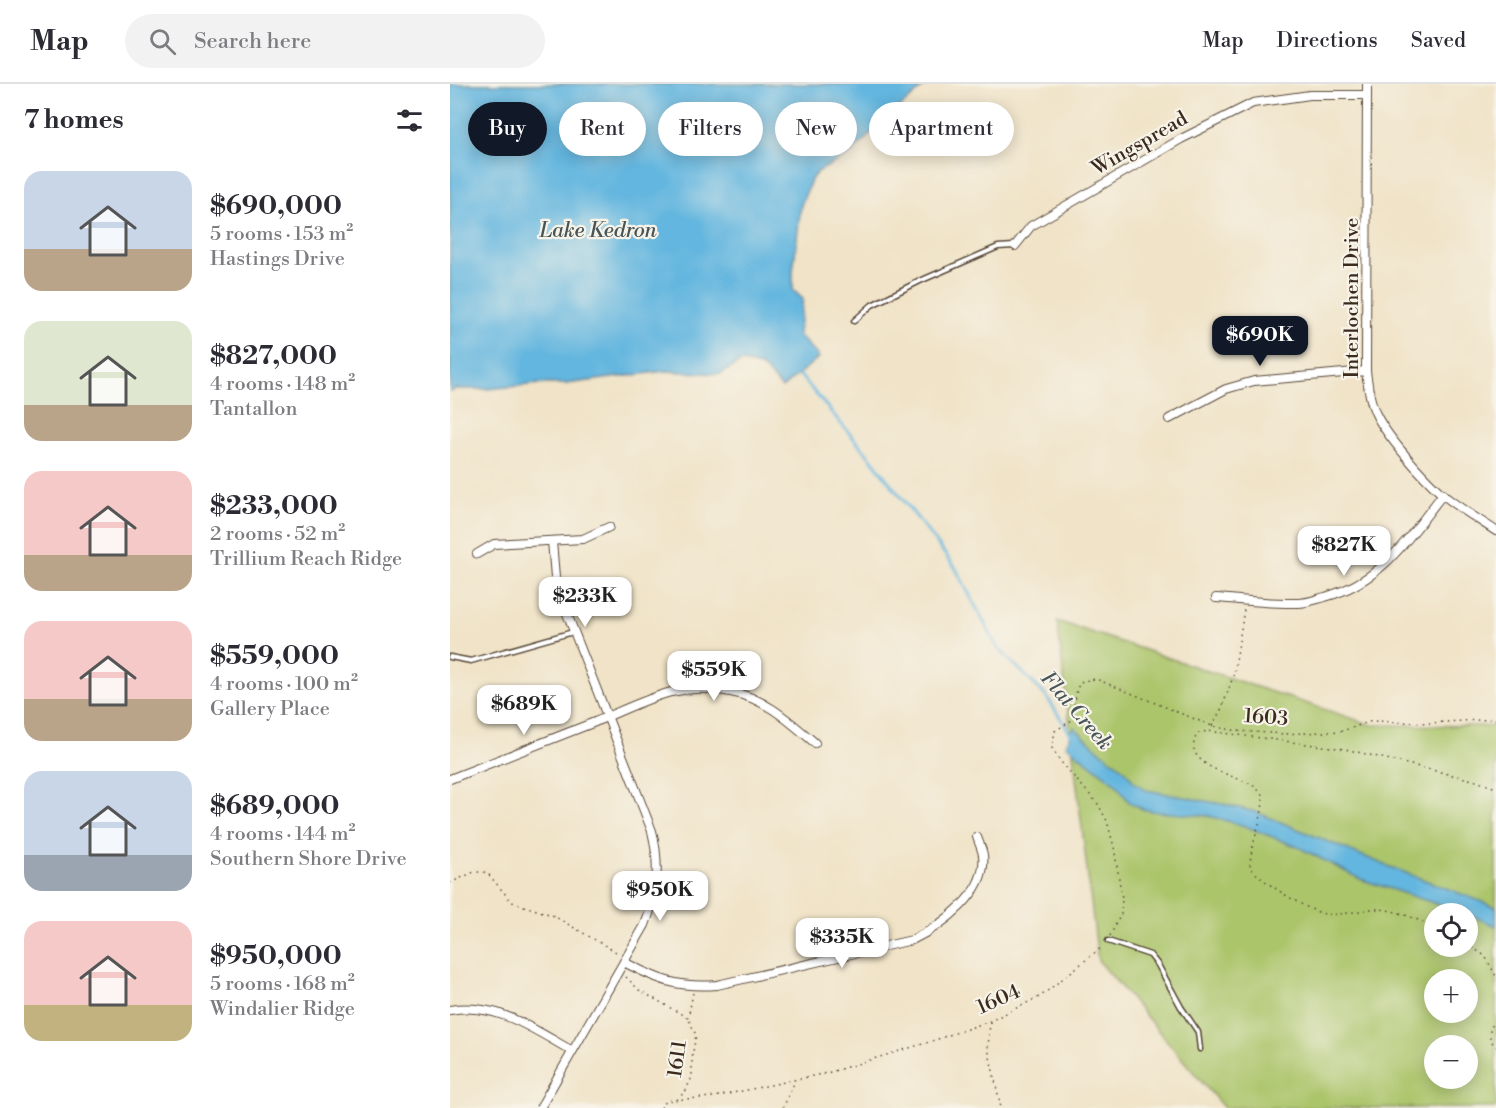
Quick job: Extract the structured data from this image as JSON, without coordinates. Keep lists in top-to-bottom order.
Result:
{
  "streets": {
    "street": ["Wingspread", "Interlochen Drive"],
    "path": ["1603", "1604", "1611"]
  },
  "crossings": [
    ["Wingspread", "Interlochen Drive"],
    ["1603", "1604"],
    ["1604", "1611"]
  ],
  "water": ["Lake Kedron", "Flat Creek"],
  "page": {
    "header": "Map",
    "search": "Search here",
    "nav": ["Map", "Directions", "Saved"],
    "heading": "7 homes",
    "chip": [
      "Buy",
      "Rent",
      "Filters",
      "New",
      "Apartment"
    ],
    "list": [
      {
        "name": "$690,000",
        "note": "5 rooms · 153 m² · Hastings Drive"
      },
      {
        "name": "$827,000",
        "note": "4 rooms · 148 m² · Tantallon"
      },
      {
        "name": "$233,000",
        "note": "2 rooms · 52 m² · Trillium Reach Ridge"
      },
      {
        "name": "$559,000",
        "note": "4 rooms · 100 m² · Gallery Place"
      },
      {
        "name": "$689,000",
        "note": "4 rooms · 144 m² · Southern Shore Drive"
      },
      {
        "name": "$950,000",
        "note": "5 rooms · 168 m² · Windalier Ridge"
      }
    ],
    "price": [
      "$690K",
      "$827K",
      "$233K",
      "$559K",
      "$689K",
      "$950K",
      "$335K"
    ],
    "map_buttons": ["+", "−"]
  }
}
